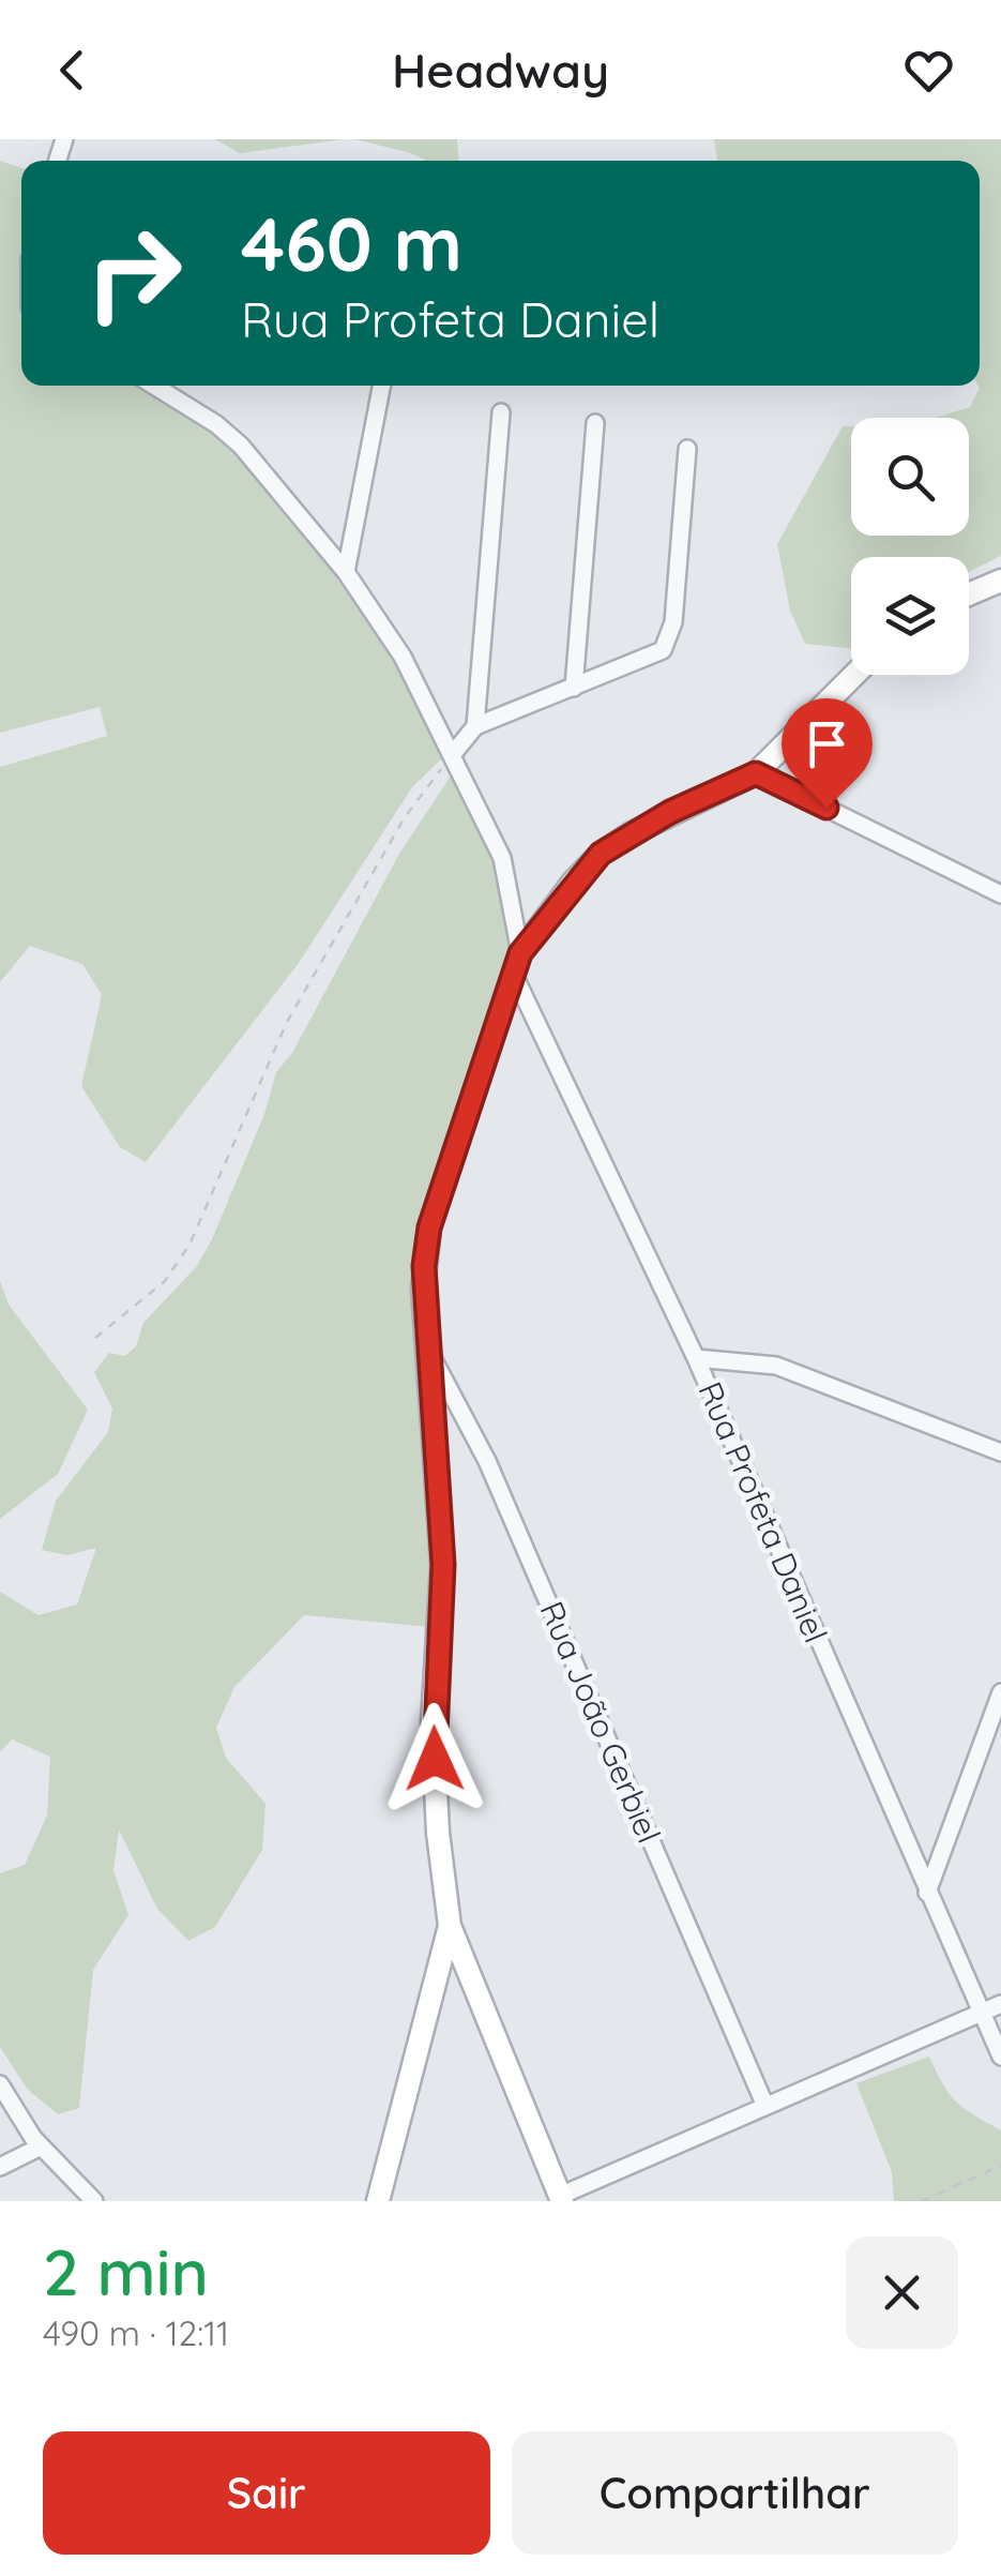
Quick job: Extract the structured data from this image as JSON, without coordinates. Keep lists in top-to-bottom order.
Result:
{
  "streets": {
    "street": ["Rua Profeta Daniel", "Rua João Gerbiel"]
  },
  "page": {
    "header": "Headway",
    "turn": ["460 m", "Rua Profeta Daniel"],
    "heading": ["2 min", "490 m · 12:11"],
    "buttons": ["Sair", "Compartilhar"]
  }
}
